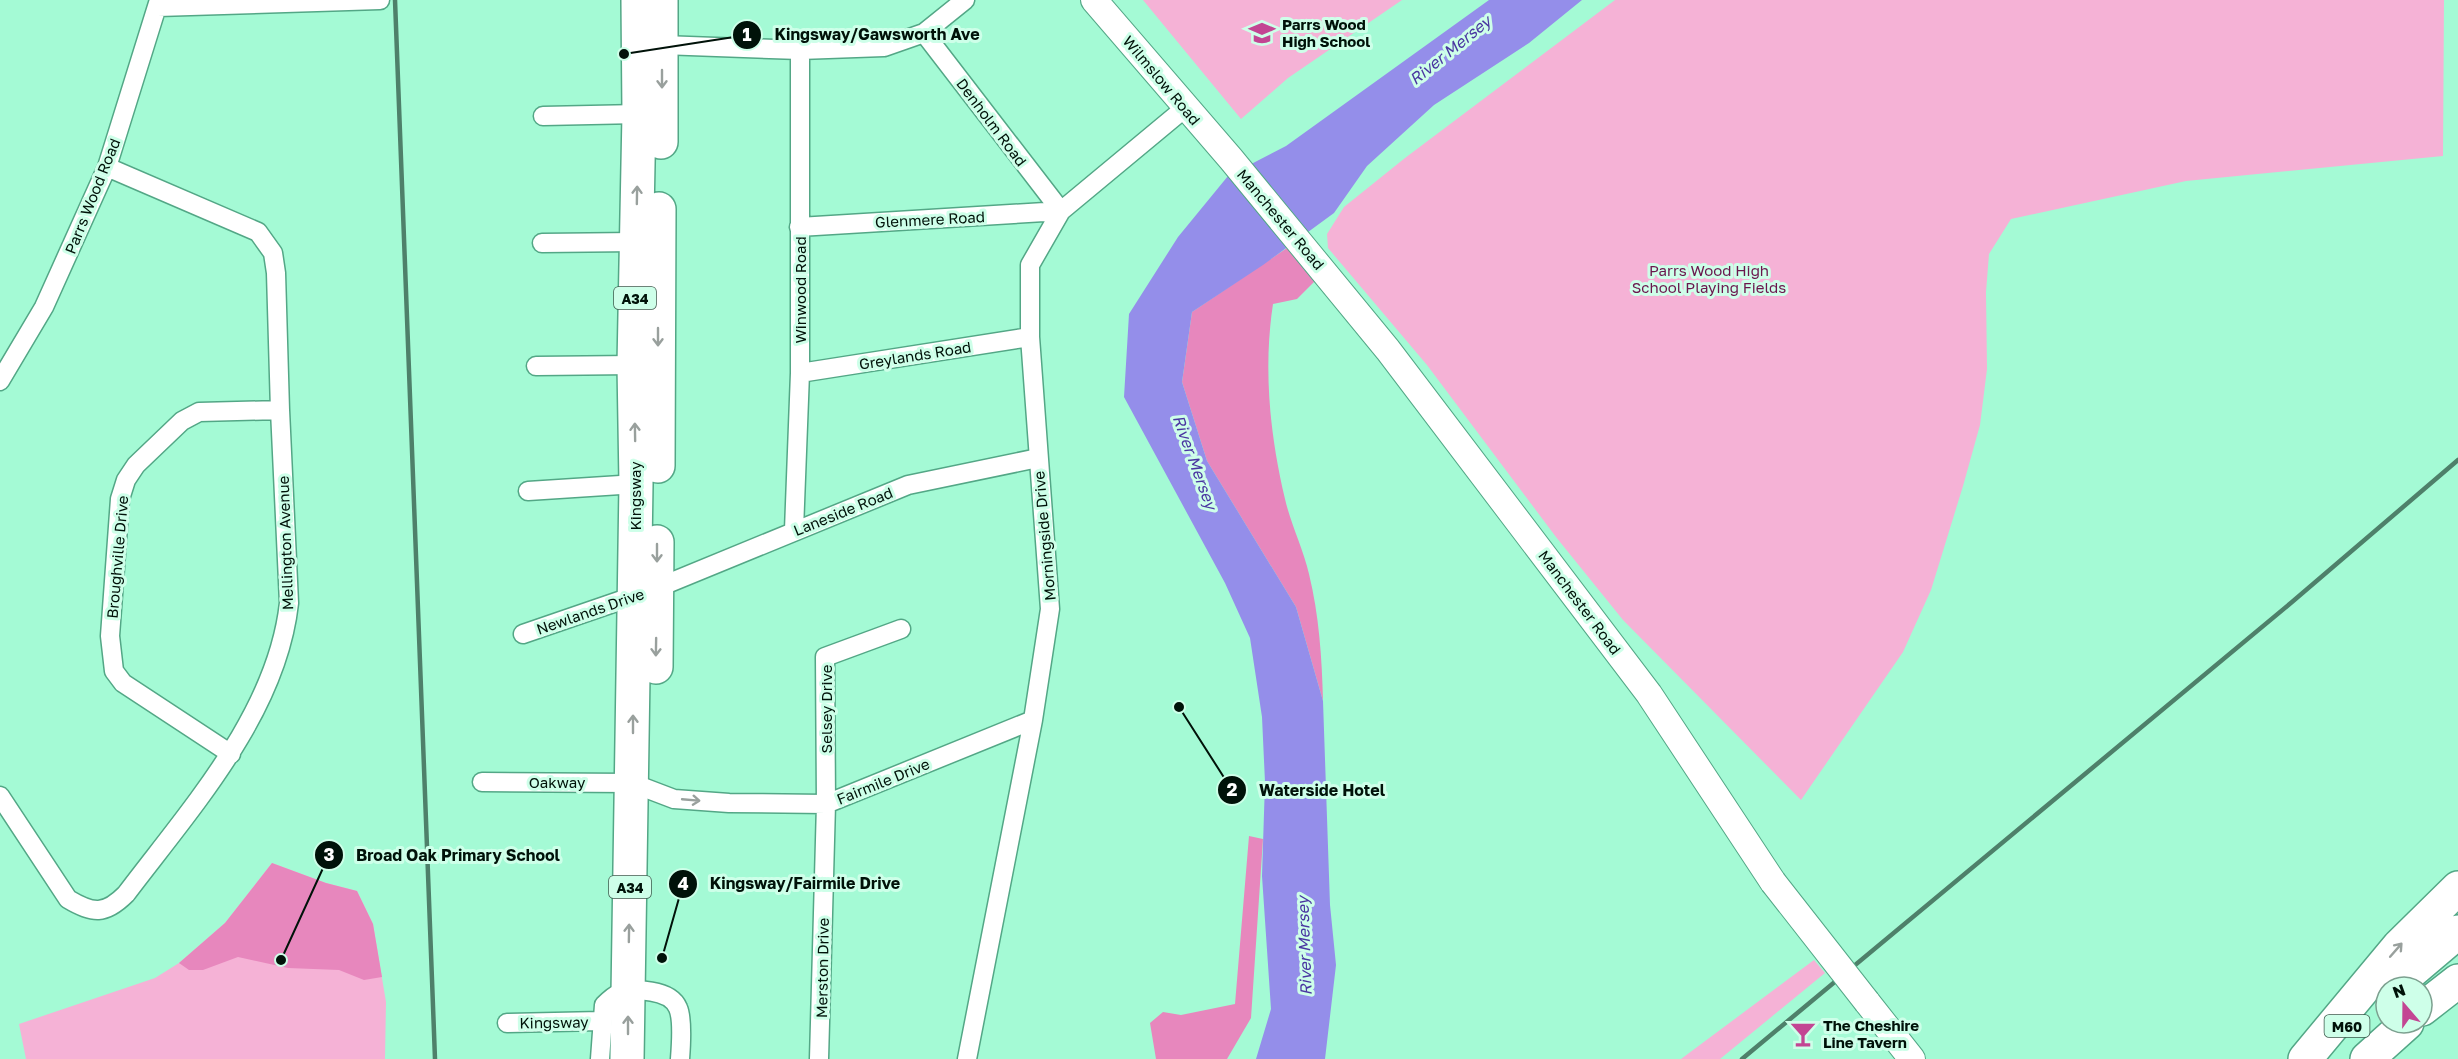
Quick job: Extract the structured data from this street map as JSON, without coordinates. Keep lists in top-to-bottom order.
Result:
{
  "streets": {
    "highway": ["A34", "Kingsway", "M60"],
    "main road": ["Wilmslow Road", "Manchester Road"],
    "street": [
      "Denholm Road",
      "Parrs Wood Road",
      "Glenmere Road",
      "Winwood Road",
      "Greylands Road",
      "Laneside Road",
      "Morningside Drive",
      "Mellington Avenue",
      "Broughville Drive",
      "Newlands Drive",
      "Selsey Drive",
      "Fairmile Drive",
      "Oakway",
      "Merston Drive"
    ]
  },
  "crossings": [
    ["Wilmslow Road", "Manchester Road"],
    ["Wilmslow Road", "Morningside Drive"],
    ["Denholm Road", "Glenmere Road"],
    ["Denholm Road", "Morningside Drive"],
    ["Parrs Wood Road", "Mellington Avenue"],
    ["Glenmere Road", "Winwood Road"],
    ["Glenmere Road", "Morningside Drive"],
    ["Winwood Road", "Greylands Road"],
    ["Winwood Road", "Laneside Road"],
    ["Greylands Road", "Morningside Drive"],
    ["Kingsway", "Laneside Road"],
    ["Kingsway", "Newlands Drive"],
    ["Kingsway", "Fairmile Drive"],
    ["Kingsway", "Oakway"],
    ["Laneside Road", "Morningside Drive"],
    ["Laneside Road", "Newlands Drive"],
    ["Morningside Drive", "Fairmile Drive"],
    ["Mellington Avenue", "Broughville Drive"],
    ["Selsey Drive", "Fairmile Drive"],
    ["Selsey Drive", "Merston Drive"],
    ["Fairmile Drive", "Oakway"],
    ["Fairmile Drive", "Merston Drive"]
  ],
  "one_way": ["Fairmile Drive"],
  "water": ["River Mersey"],
  "parks": ["Parrs Wood High School Playing Fields"],
  "places": {
    "school or university": ["Parrs Wood High School"],
    "other": [
      "Kingsway/Gawsworth Ave",
      "Waterside Hotel",
      "Kingsway/Fairmile Drive",
      "Broad Oak Primary School"
    ],
    "bar": ["The Cheshire Line Tavern"]
  },
  "north": "top"
}
